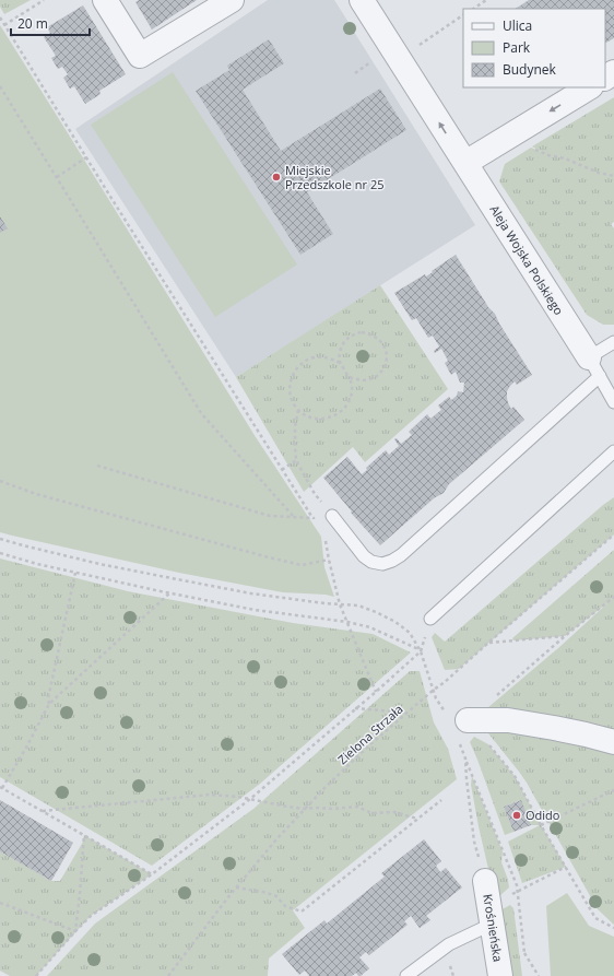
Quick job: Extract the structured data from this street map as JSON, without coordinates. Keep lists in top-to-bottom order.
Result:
{
  "streets": {
    "street": ["Aleja Wojska Polskiego", "Krośnieńska"],
    "path": ["Zielona Strzała"]
  },
  "one_way": ["Aleja Wojska Polskiego"],
  "places": ["Miejskie Przedszkole nr 25", "Odido"],
  "legend": ["Ulica", "Park", "Budynek"],
  "scale_bar": "20 m"
}
